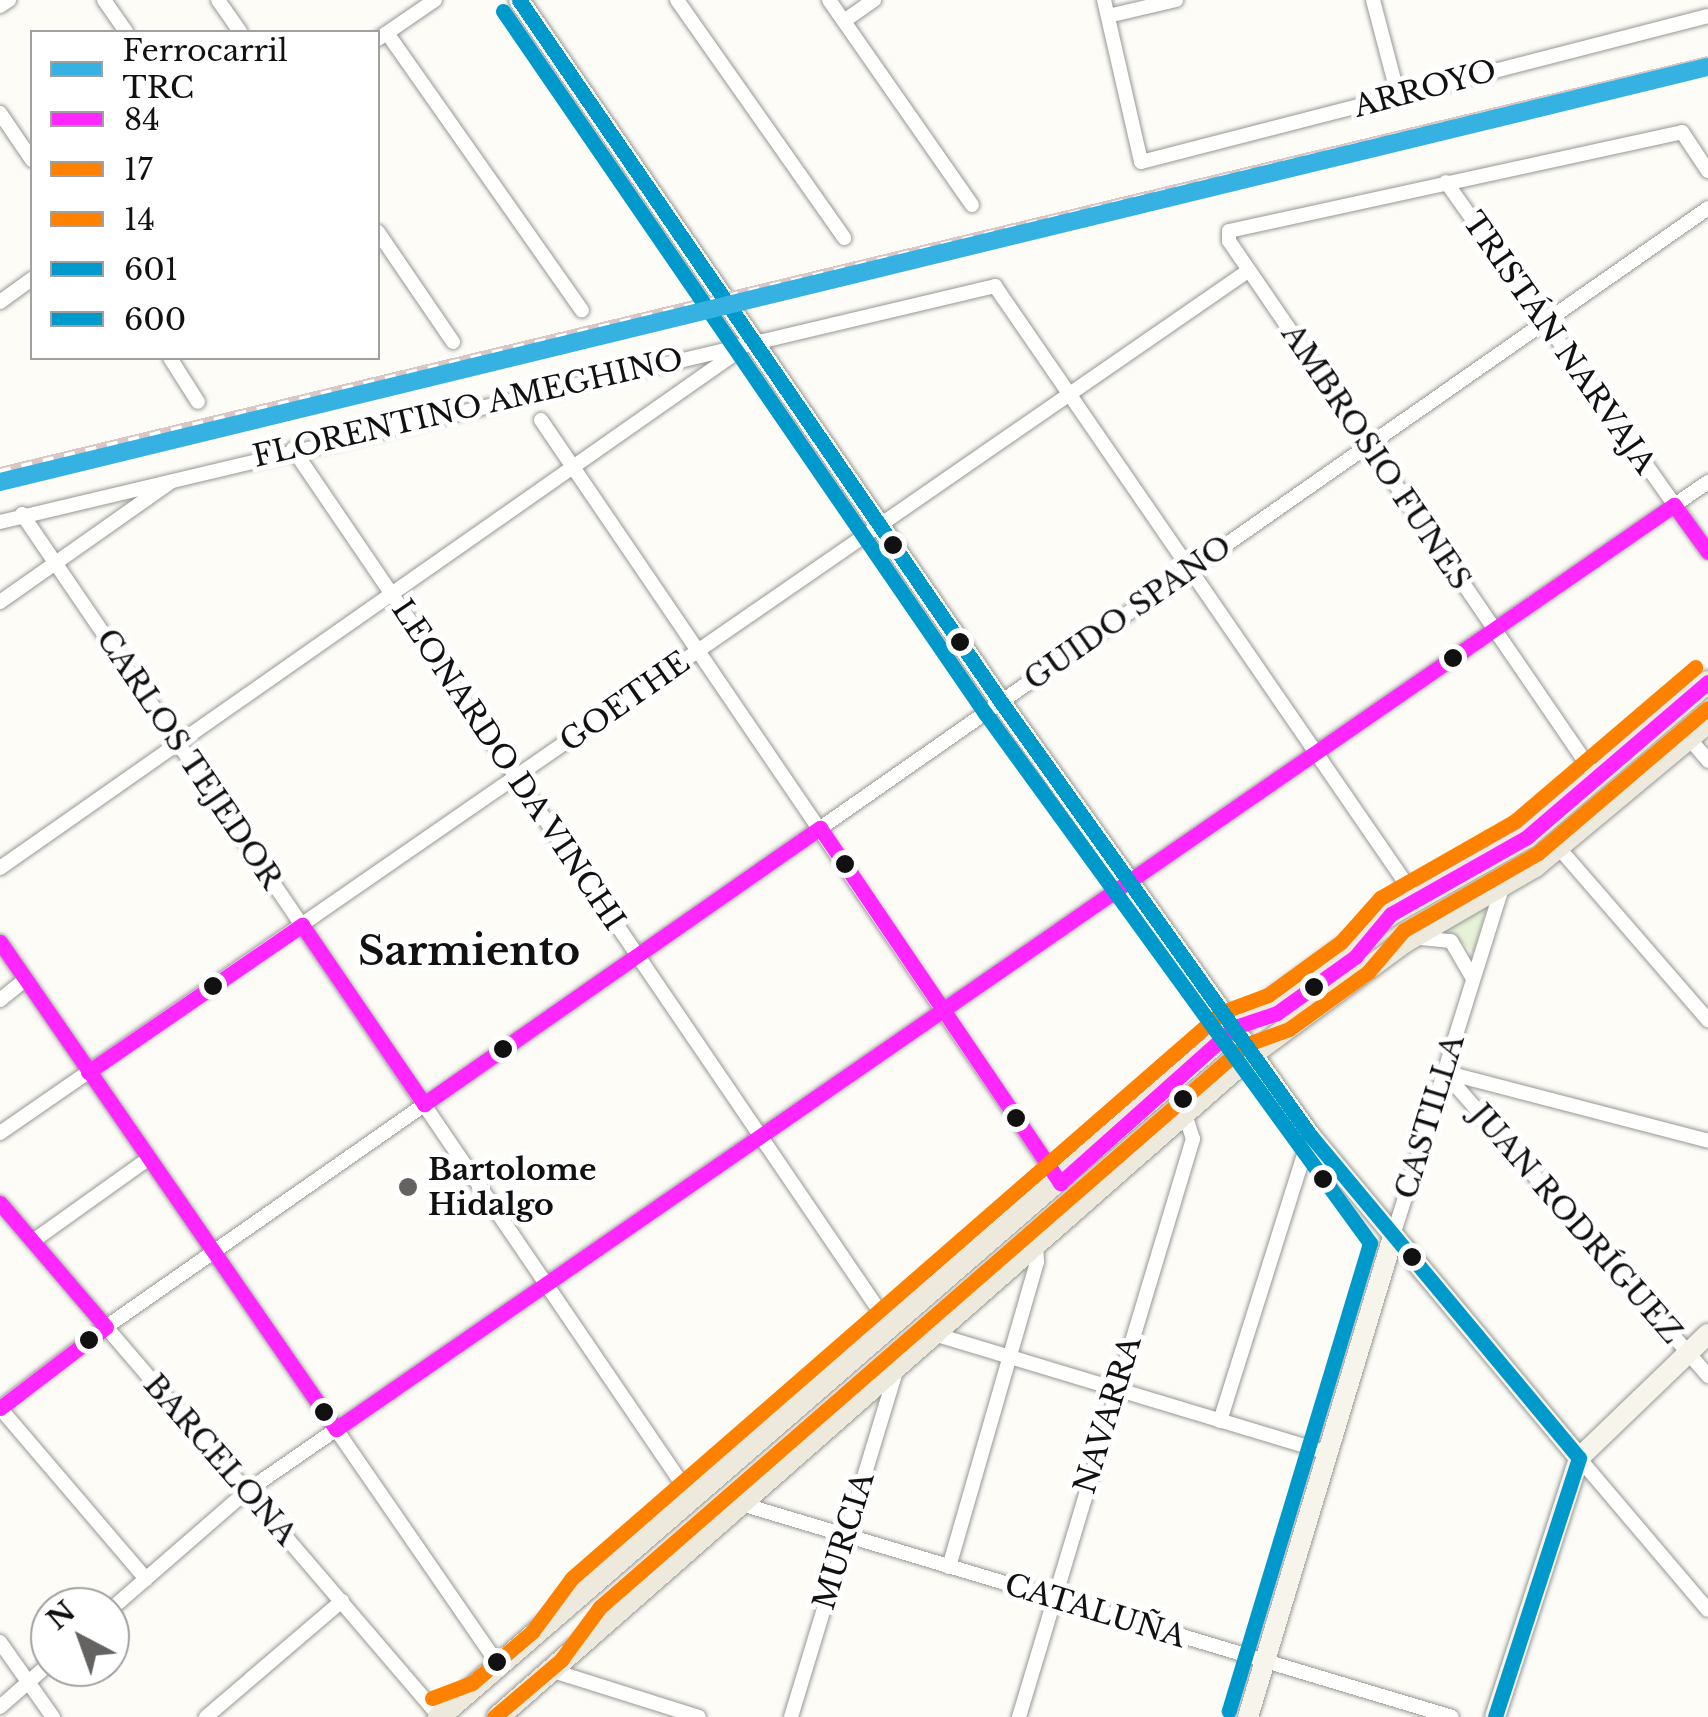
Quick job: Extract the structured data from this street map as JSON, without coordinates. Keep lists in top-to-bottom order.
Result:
{
  "streets": {
    "street": [
      "ARROYO",
      "TRISTÁN NARVAJA",
      "FLORENTINO AMEGHINO",
      "AMBROSIO FUNES",
      "GUIDO SPANO",
      "GOETHE",
      "CARLOS TEJEDOR",
      "LEONARDO DA VINCHI",
      "CASTILLA",
      "JUAN RODRÍGUEZ",
      "NAVARRA",
      "BARCELONA",
      "MURCIA",
      "CATALUÑA"
    ]
  },
  "crossings": [
    ["TRISTÁN NARVAJA", "AMBROSIO FUNES"],
    ["TRISTÁN NARVAJA", "GUIDO SPANO"],
    ["FLORENTINO AMEGHINO", "GOETHE"],
    ["FLORENTINO AMEGHINO", "CARLOS TEJEDOR"],
    ["FLORENTINO AMEGHINO", "LEONARDO DA VINCHI"],
    ["AMBROSIO FUNES", "GUIDO SPANO"],
    ["AMBROSIO FUNES", "GOETHE"],
    ["GUIDO SPANO", "CARLOS TEJEDOR"],
    ["GUIDO SPANO", "LEONARDO DA VINCHI"],
    ["GUIDO SPANO", "BARCELONA"],
    ["GOETHE", "CARLOS TEJEDOR"],
    ["GOETHE", "LEONARDO DA VINCHI"],
    ["CASTILLA", "JUAN RODRÍGUEZ"],
    ["CASTILLA", "CATALUÑA"],
    ["NAVARRA", "CATALUÑA"],
    ["MURCIA", "CATALUÑA"]
  ],
  "districts": ["Sarmiento"],
  "places": ["Bartolome Hidalgo"],
  "lines": [
    "transit line 601",
    "transit line 600",
    "rail line TRC",
    "transit line 84",
    "transit line 14",
    "transit line 17"
  ],
  "legend": [
    "Ferrocarril TRC",
    "84",
    "17",
    "14",
    "601",
    "600"
  ],
  "north": "top left"
}
